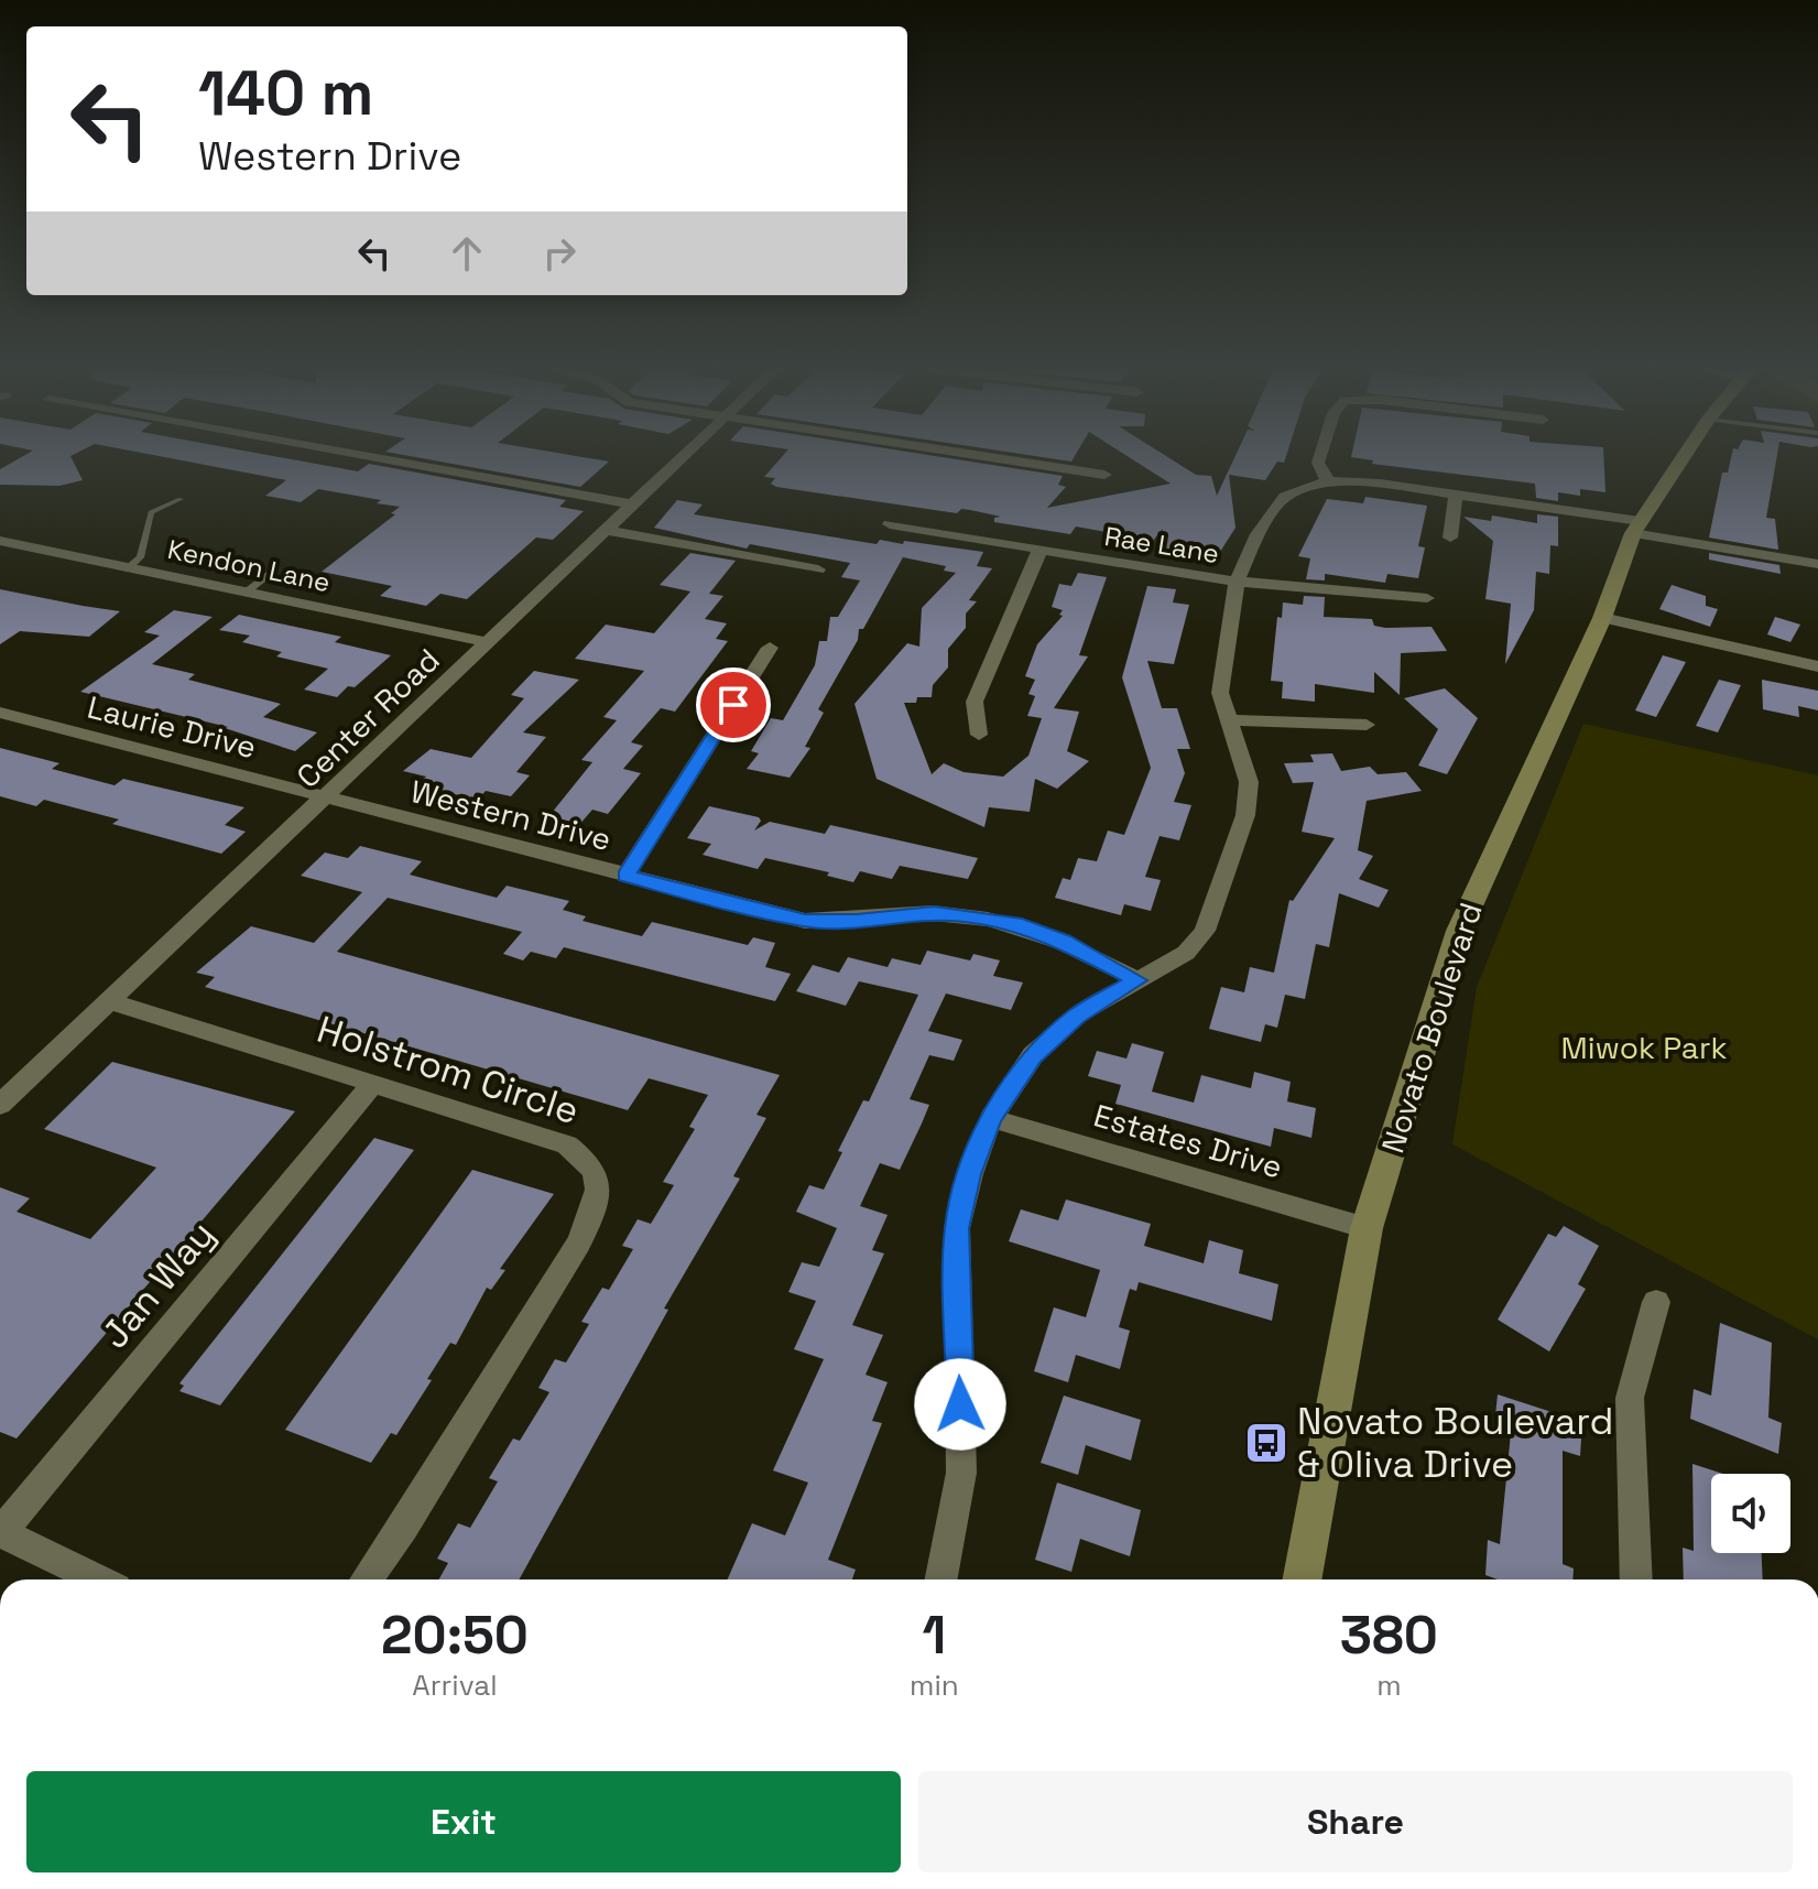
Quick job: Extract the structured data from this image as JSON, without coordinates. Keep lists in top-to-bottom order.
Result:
{
  "streets": {
    "main road": ["Novato Boulevard"],
    "street": [
      "Rae Lane",
      "Kendon Lane",
      "Center Road",
      "Laurie Drive",
      "Western Drive",
      "Holstrom Circle",
      "Estates Drive",
      "Jan Way"
    ]
  },
  "crossings": [
    ["Kendon Lane", "Center Road"],
    ["Center Road", "Laurie Drive"],
    ["Center Road", "Western Drive"],
    ["Center Road", "Holstrom Circle"],
    ["Laurie Drive", "Western Drive"],
    ["Novato Boulevard", "Estates Drive"],
    ["Holstrom Circle", "Jan Way"]
  ],
  "parks": ["Miwok Park"],
  "places": {
    "bus stop": ["Novato Boulevard & Oliva Drive"]
  },
  "page": {
    "turn": ["140 m", "Western Drive"],
    "eta": [
      "20:50",
      "Arrival",
      "1",
      "min",
      "380",
      "m"
    ],
    "buttons": ["Exit", "Share"]
  }
}
